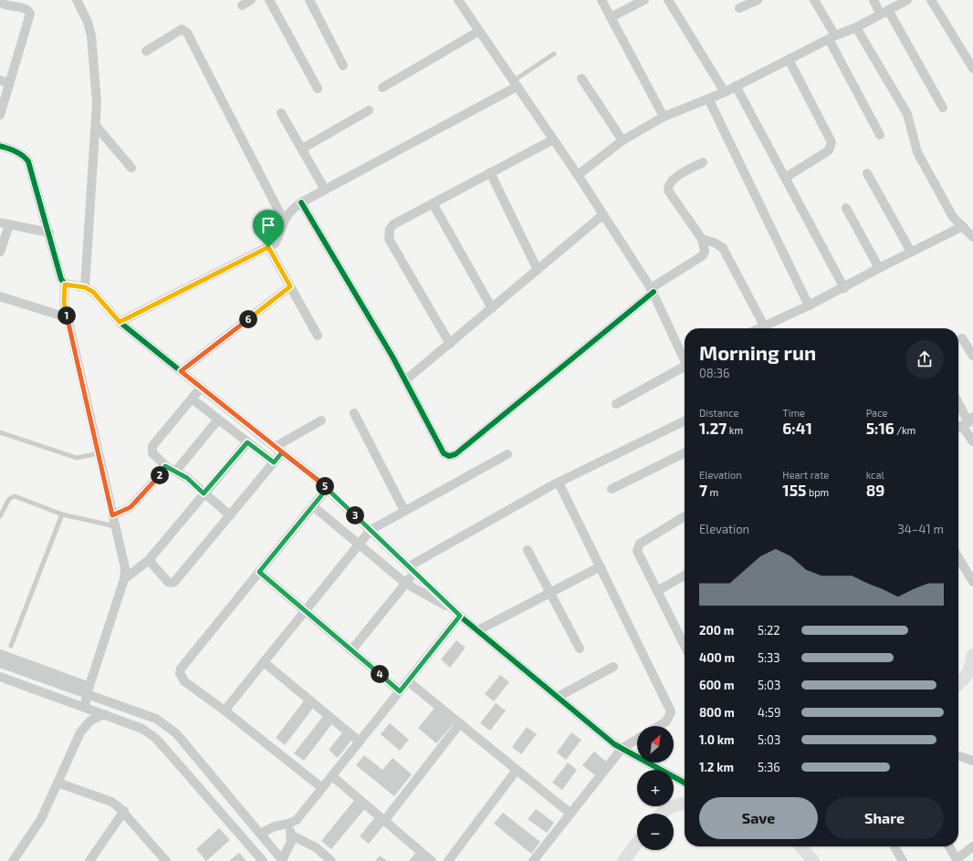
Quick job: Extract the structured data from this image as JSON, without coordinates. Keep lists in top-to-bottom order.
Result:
{
  "north": "top right",
  "page": {
    "pins": [
      "1",
      "6",
      "2",
      "5",
      "3",
      "4"
    ],
    "heading": ["Morning run", "08:36"],
    "stats": [
      ["Distance", "1.27 km"],
      ["Time", "6:41"],
      ["Pace", "5:16 /km"],
      ["Elevation", "7 m"],
      ["Heart rate", "155 bpm"],
      ["kcal", "89"]
    ],
    "chart": ["Elevation", "34–41 m"],
    "list": [
      {
        "name": "200 m",
        "note": "5:22"
      },
      {
        "name": "400 m",
        "note": "5:33"
      },
      {
        "name": "600 m",
        "note": "5:03"
      },
      {
        "name": "800 m",
        "note": "4:59"
      },
      {
        "name": "1.0 km",
        "note": "5:03"
      },
      {
        "name": "1.2 km",
        "note": "5:36"
      }
    ],
    "map_buttons": ["+", "−"],
    "buttons": ["Save", "Share"]
  }
}
